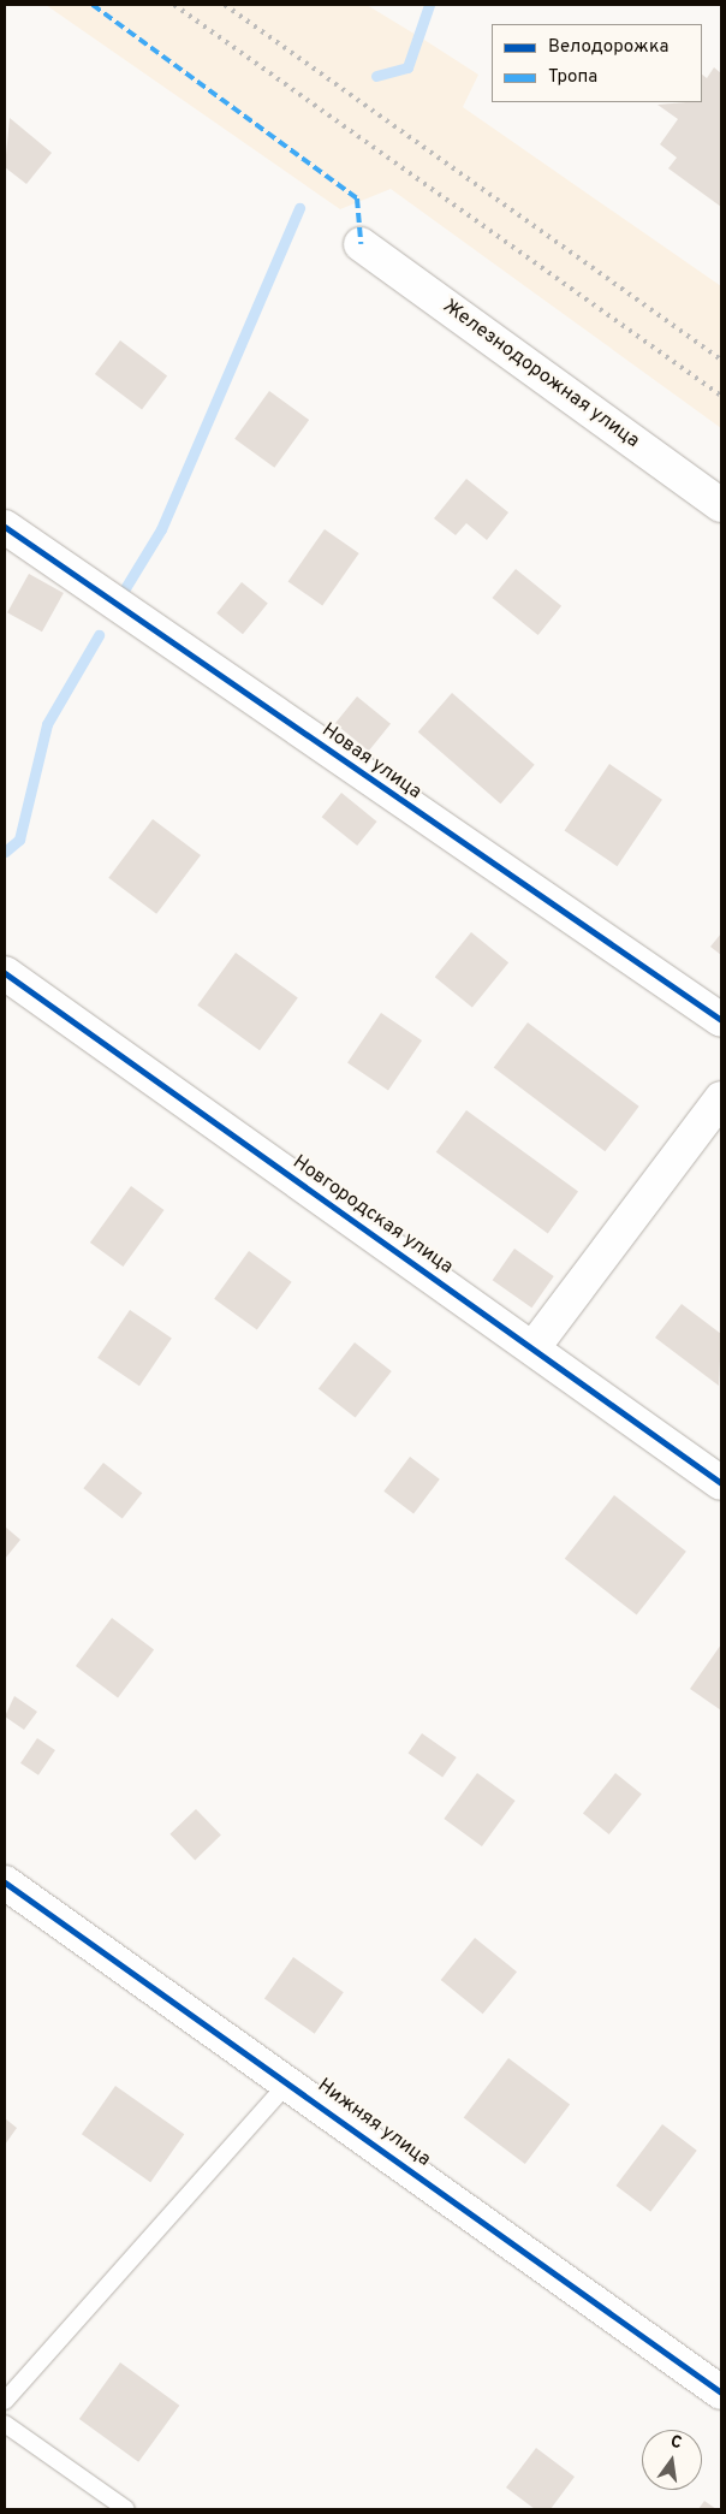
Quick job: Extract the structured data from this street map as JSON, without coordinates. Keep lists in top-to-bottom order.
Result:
{
  "streets": {
    "street": [
      "Железнодорожная улица",
      "Новая улица",
      "Новгородская улица",
      "Нижняя улица"
    ]
  },
  "legend": ["Велодорожка", "Тропа"],
  "north": "top"
}
